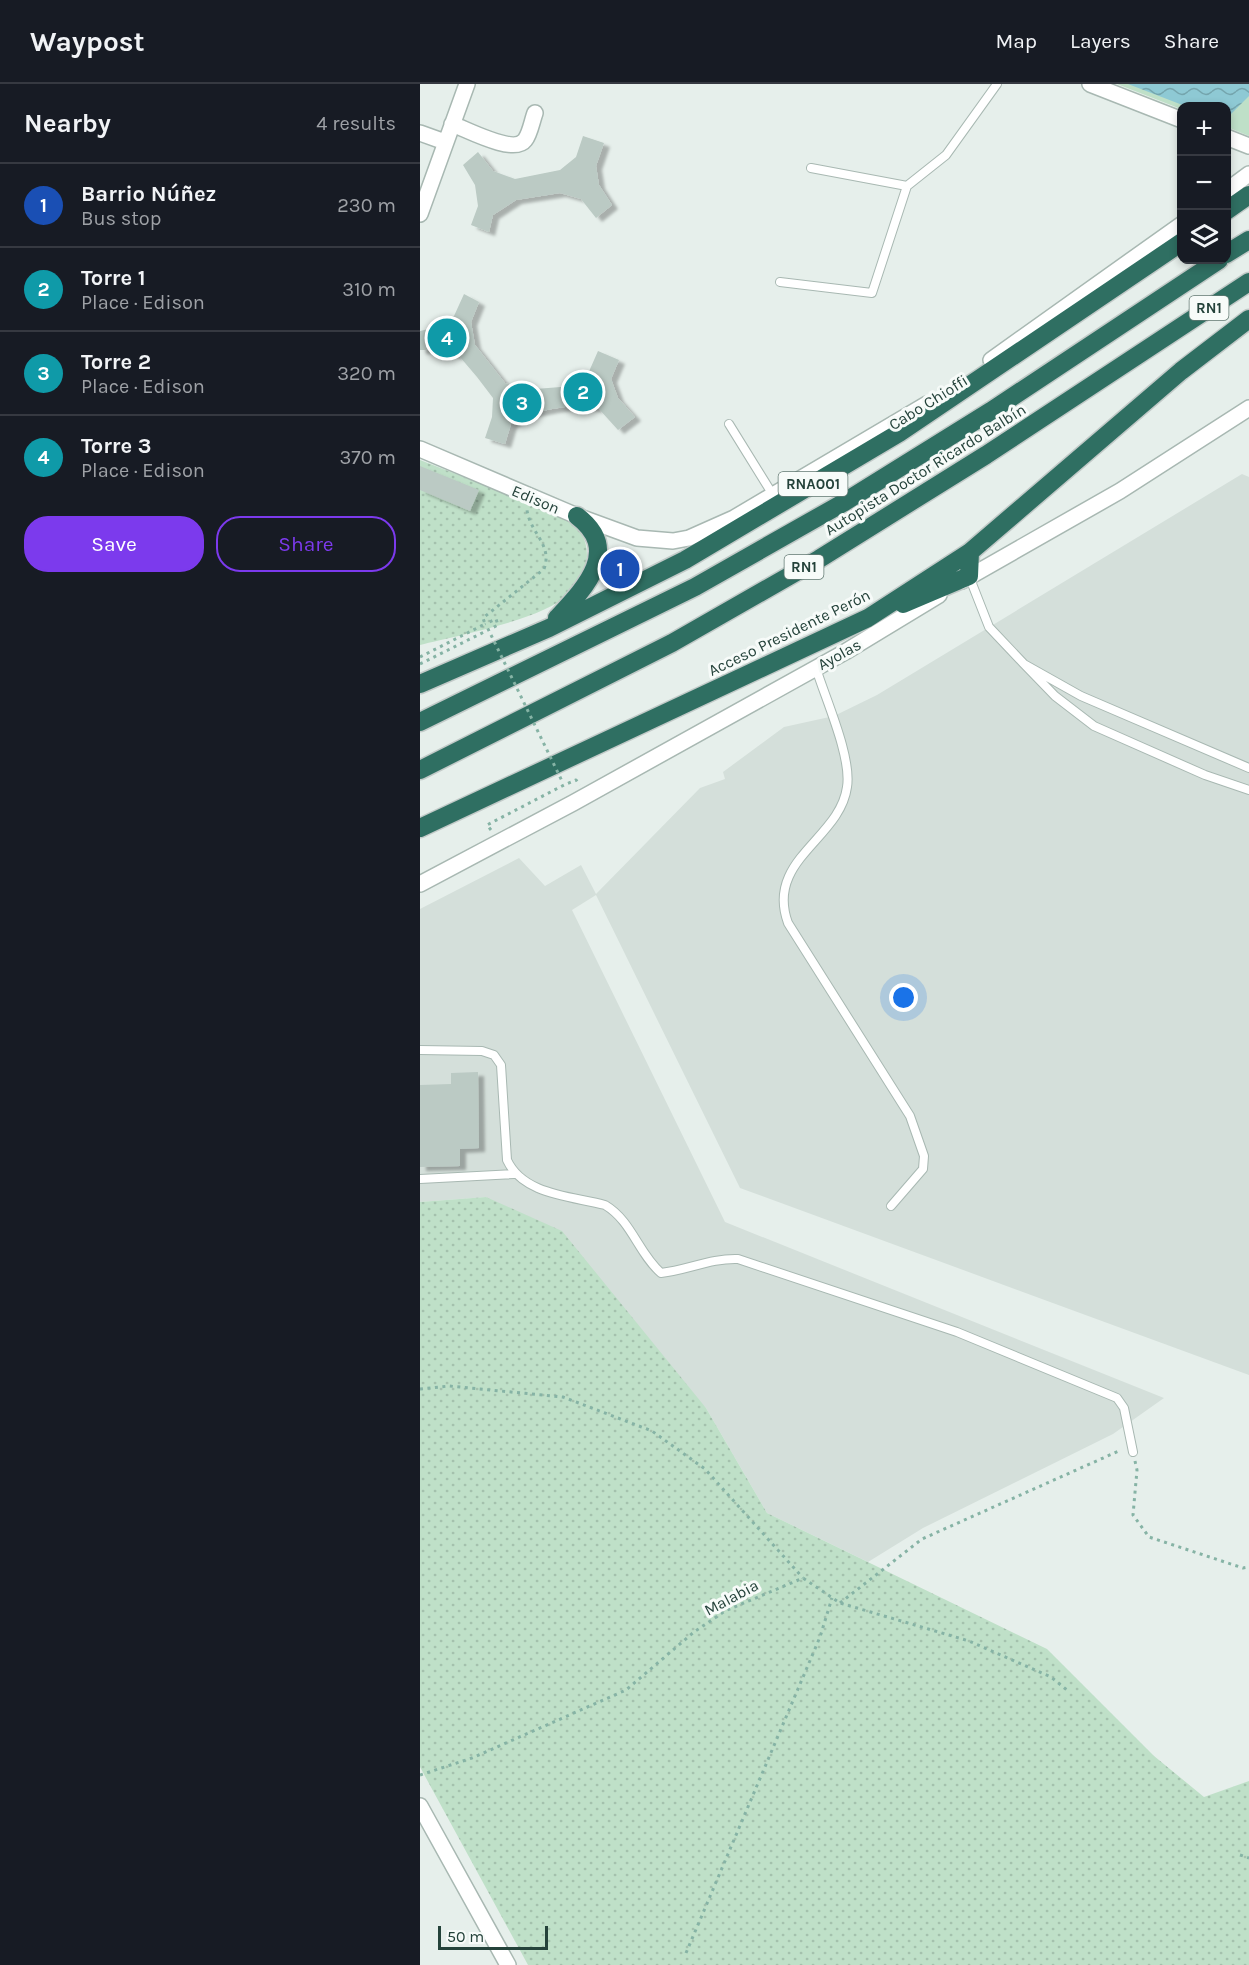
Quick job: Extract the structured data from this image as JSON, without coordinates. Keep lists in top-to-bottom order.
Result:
{
  "streets": {
    "highway": [
      "RN1",
      "Autopista Doctor Ricardo Balbín",
      "RNA001",
      "Acceso Presidente Perón"
    ],
    "street": ["Cabo Chioffi", "Edison", "Ayolas"],
    "path": ["Malabia"]
  },
  "crossings": [
    ["Cabo Chioffi", "Edison"]
  ],
  "scale_bar": "50 m",
  "page": {
    "header": "Waypost",
    "nav": ["Map", "Layers", "Share"],
    "heading": ["Nearby", "4 results"],
    "map_buttons": ["+", "−"],
    "list": [
      {
        "mark": "1",
        "name": "Barrio Núñez",
        "note": "Bus stop",
        "value": "230 m"
      },
      {
        "mark": "2",
        "name": "Torre 1",
        "note": "Place · Edison",
        "value": "310 m"
      },
      {
        "mark": "3",
        "name": "Torre 2",
        "note": "Place · Edison",
        "value": "320 m"
      },
      {
        "mark": "4",
        "name": "Torre 3",
        "note": "Place · Edison",
        "value": "370 m"
      }
    ],
    "pins": [
      "4",
      "2",
      "3",
      "1"
    ],
    "buttons": ["Save", "Share"],
    "scale": "50 m"
  }
}
